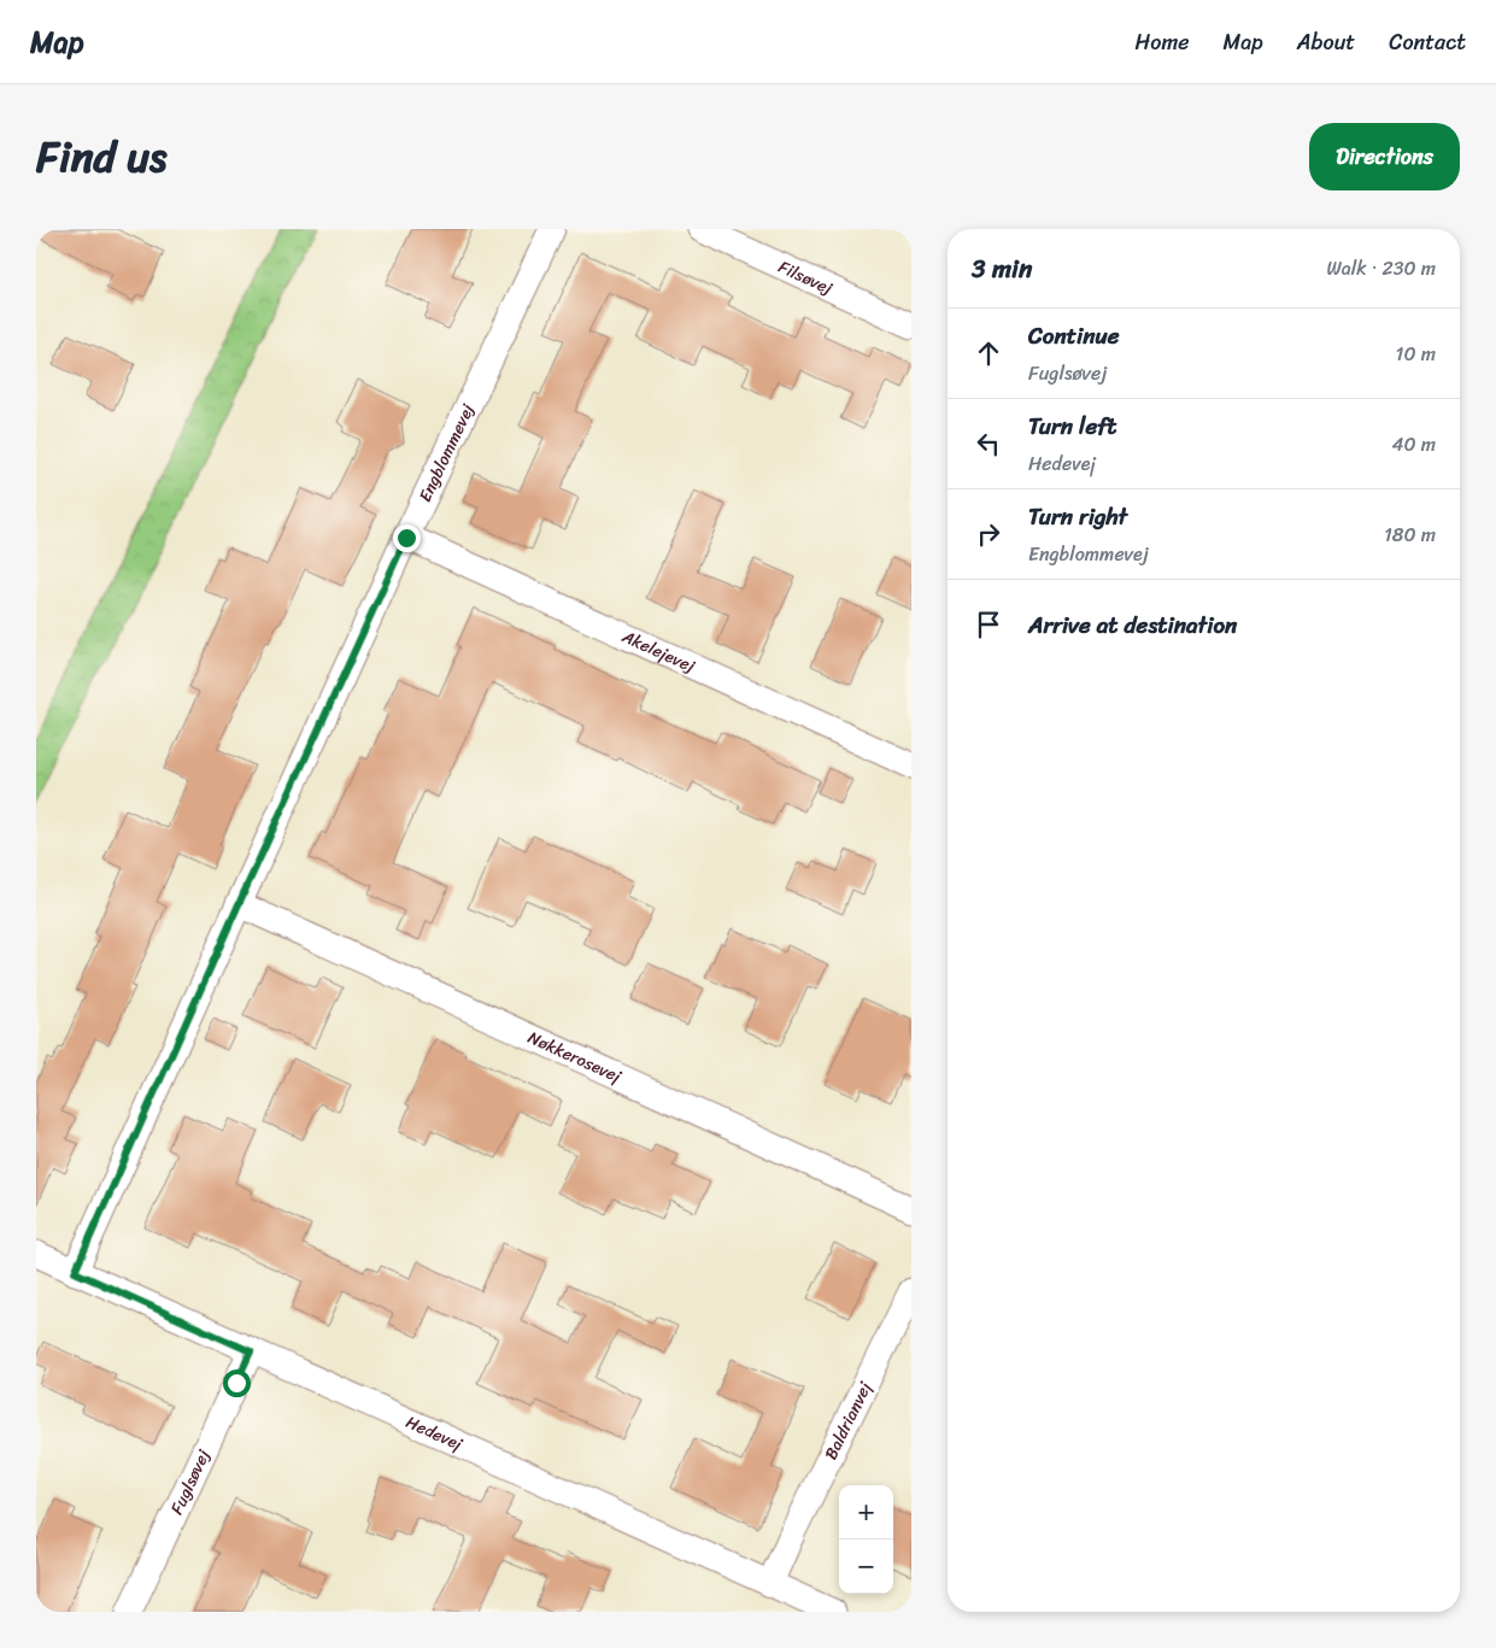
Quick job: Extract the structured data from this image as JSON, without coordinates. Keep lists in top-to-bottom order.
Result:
{
  "streets": {
    "street": [
      "Filsøvej",
      "Engblommevej",
      "Akelejevej",
      "Nøkkerosevej",
      "Baldrianvej",
      "Hedevej",
      "Fuglsøvej"
    ]
  },
  "crossings": [
    ["Engblommevej", "Akelejevej"],
    ["Engblommevej", "Nøkkerosevej"],
    ["Engblommevej", "Hedevej"],
    ["Baldrianvej", "Hedevej"],
    ["Hedevej", "Fuglsøvej"]
  ],
  "page": {
    "header": "Map",
    "nav": [
      "Home",
      "Map",
      "About",
      "Contact"
    ],
    "title": "Find us",
    "buttons": "Directions",
    "heading": ["3 min", "Walk · 230 m"],
    "list": [
      ["Continue", "Fuglsøvej", "10 m"],
      ["Turn left", "Hedevej", "40 m"],
      ["Turn right", "Engblommevej", "180 m"],
      "Arrive at destination"
    ],
    "map_buttons": ["+", "−"]
  }
}
